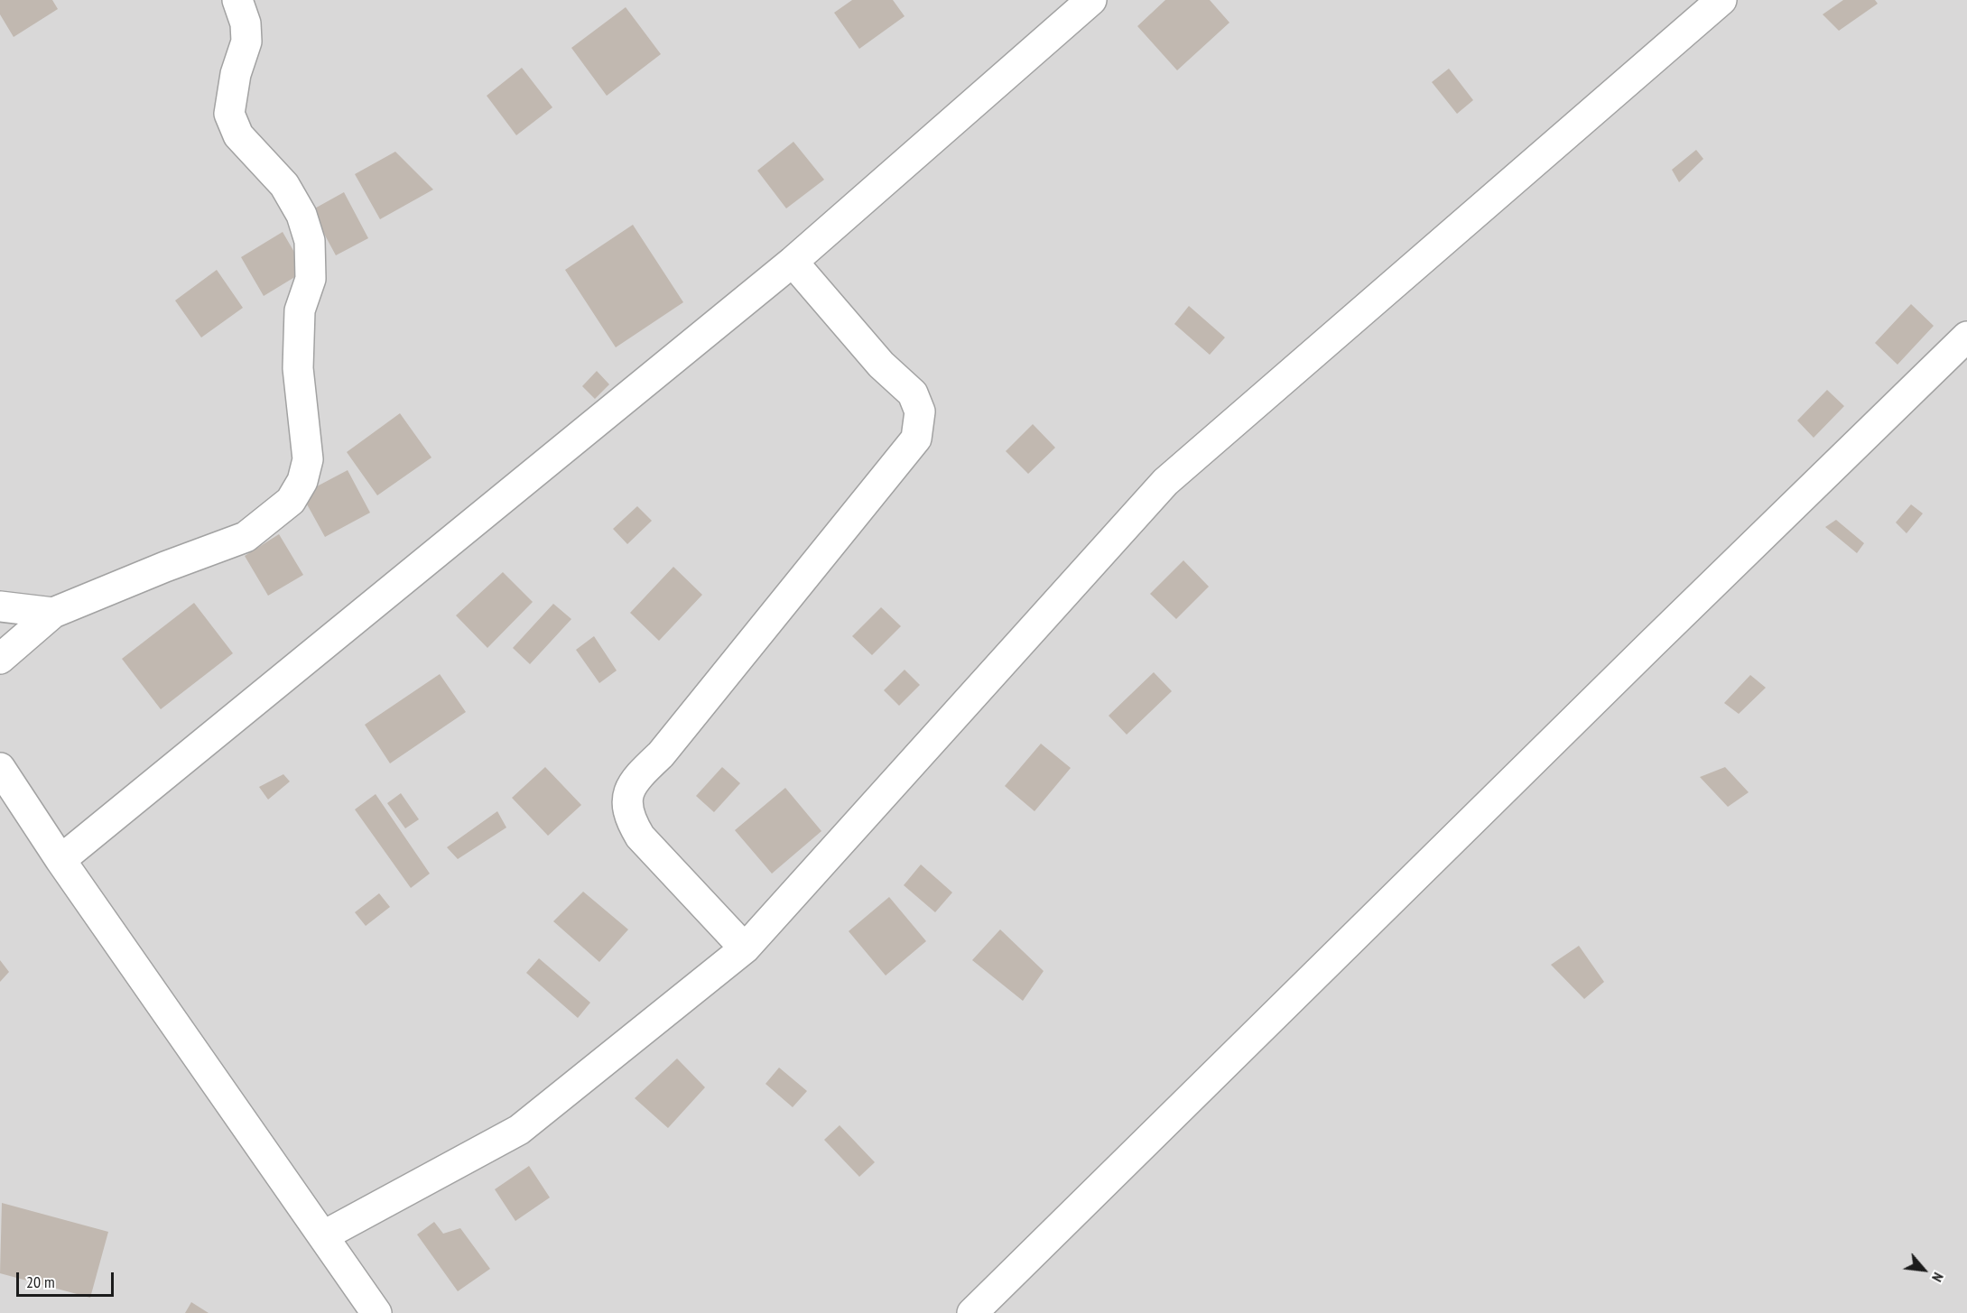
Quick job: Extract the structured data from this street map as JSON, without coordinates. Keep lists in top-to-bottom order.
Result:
{
  "scale_bar": "20 m",
  "north": "bottom right"
}
